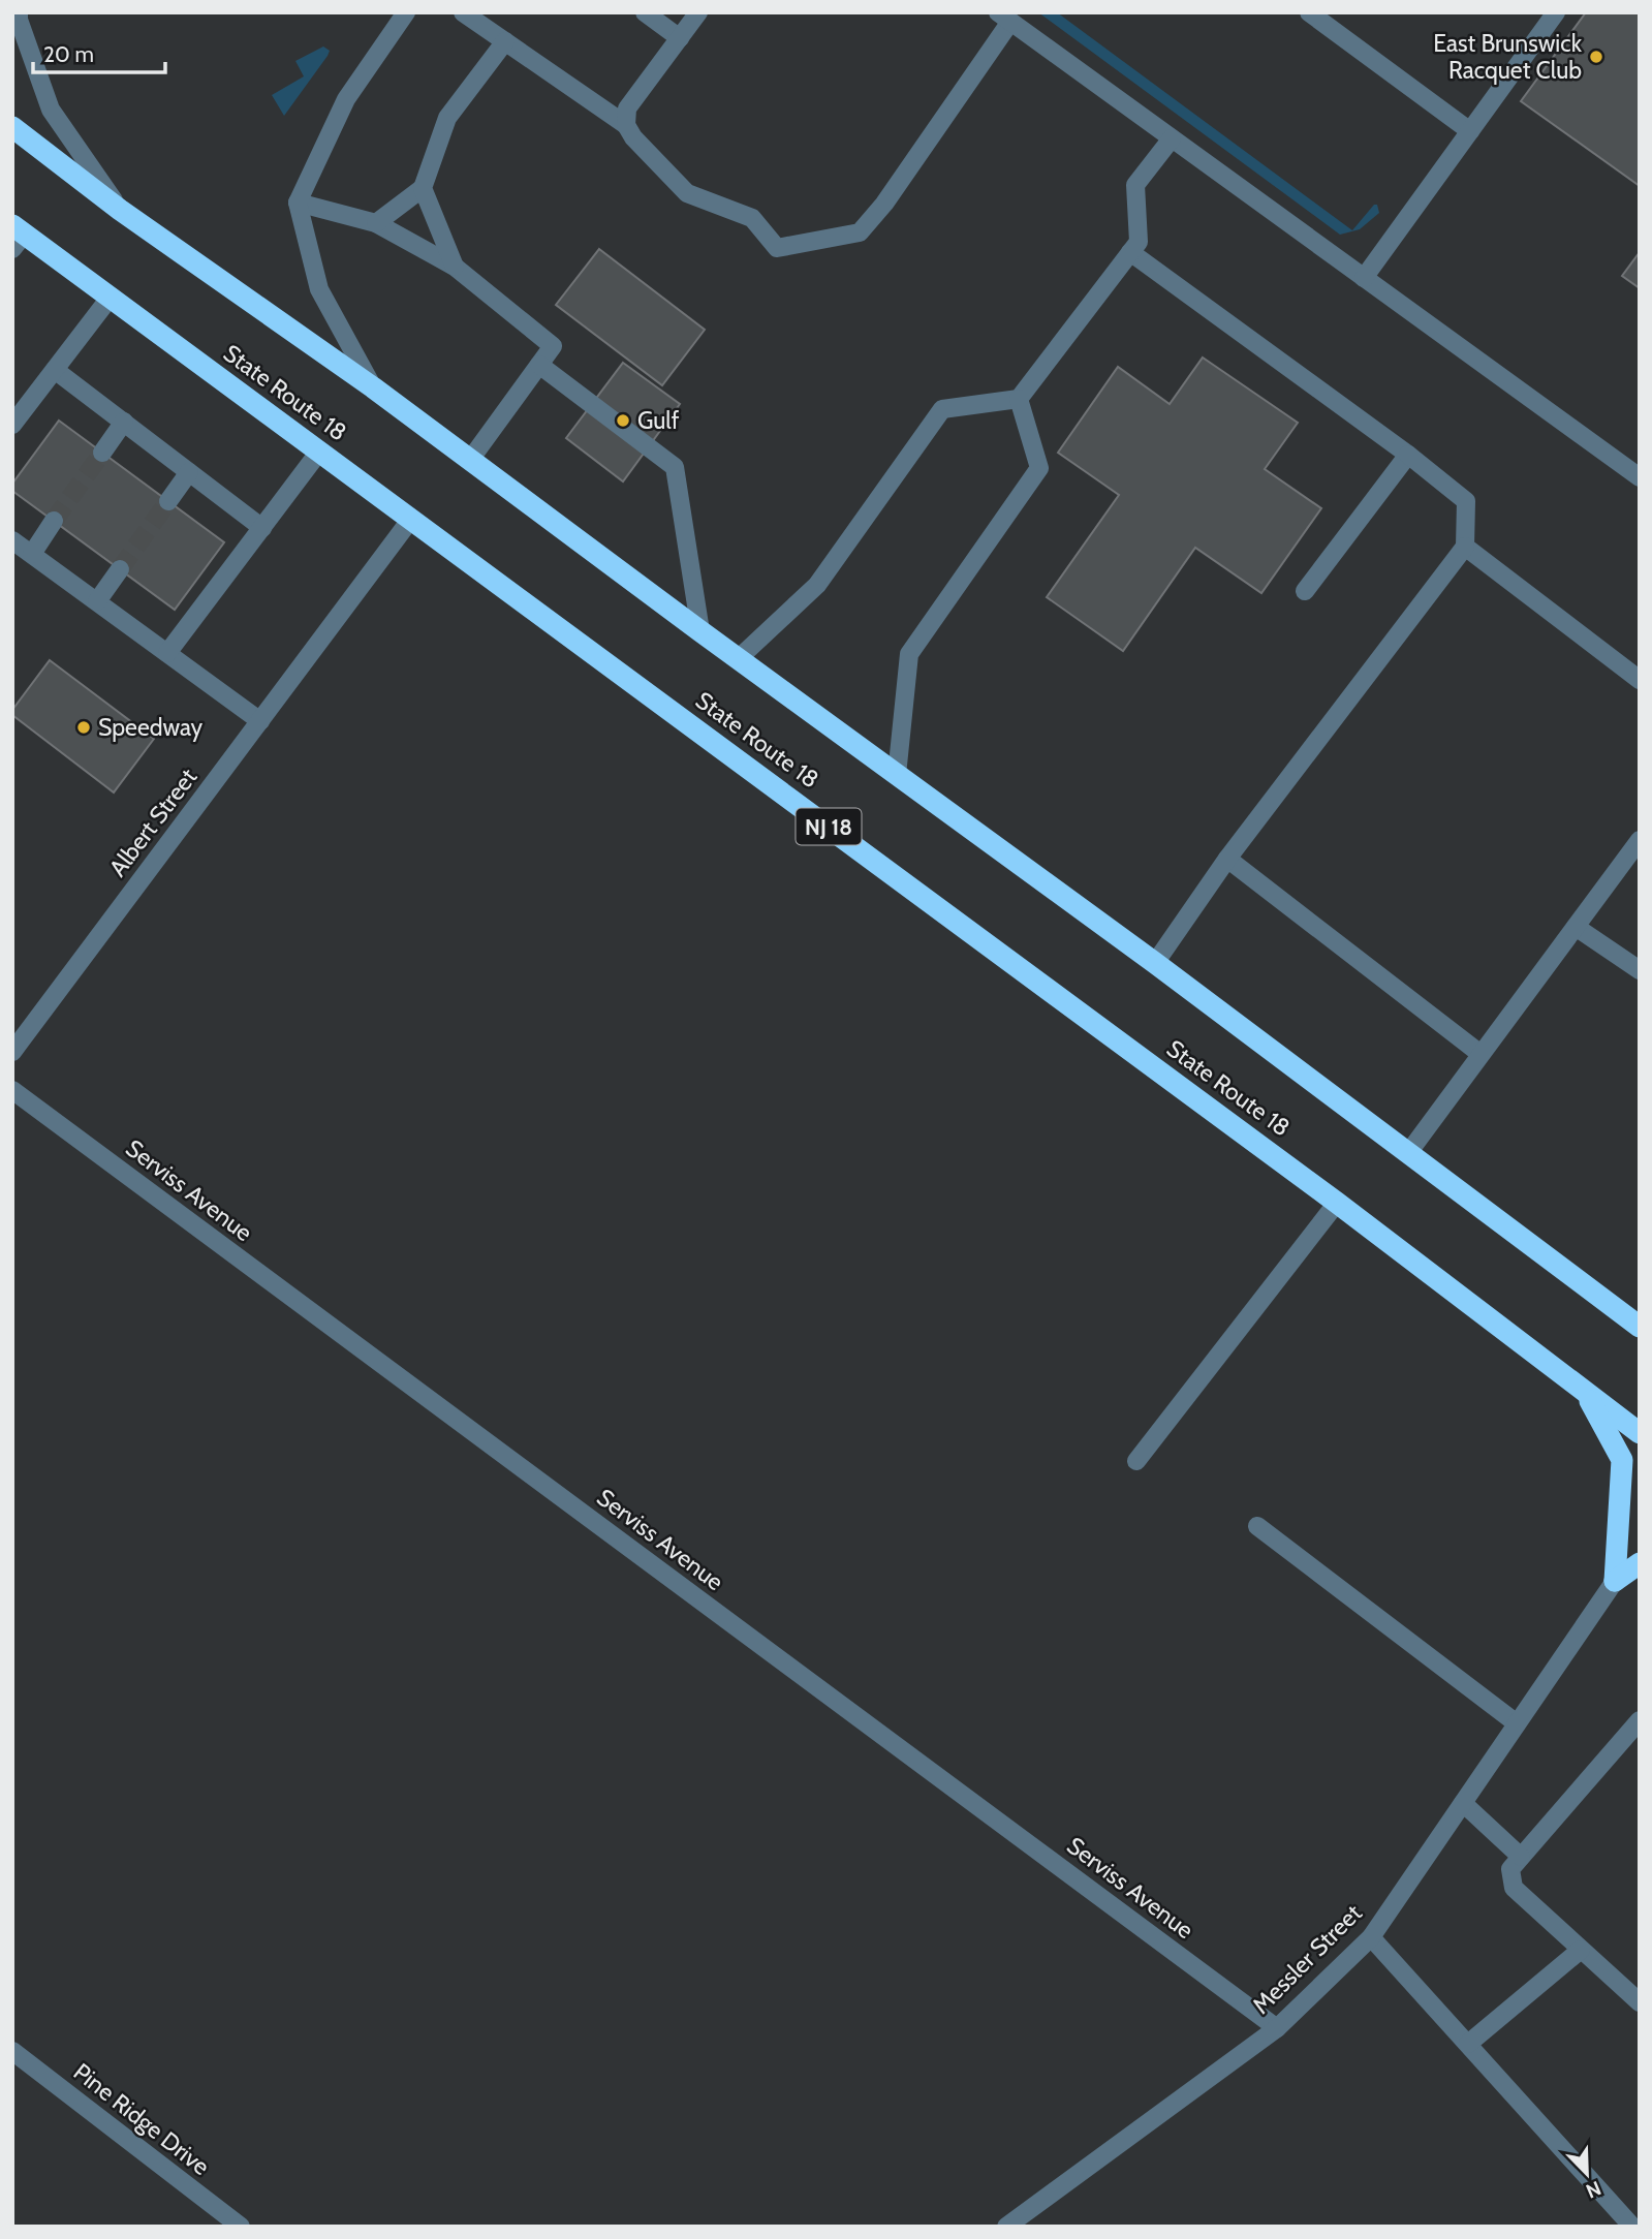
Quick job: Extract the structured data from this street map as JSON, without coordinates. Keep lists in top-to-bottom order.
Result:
{
  "streets": {
    "highway": ["State Route 18", "NJ 18"],
    "street": [
      "Albert Street",
      "Serviss Avenue",
      "Messler Street",
      "Pine Ridge Drive"
    ]
  },
  "crossings": [
    ["State Route 18", "Albert Street"],
    ["Serviss Avenue", "Messler Street"]
  ],
  "places": ["East Brunswick Racquet Club", "Gulf", "Speedway"],
  "scale_bar": "20 m",
  "north": "bottom right"
}
